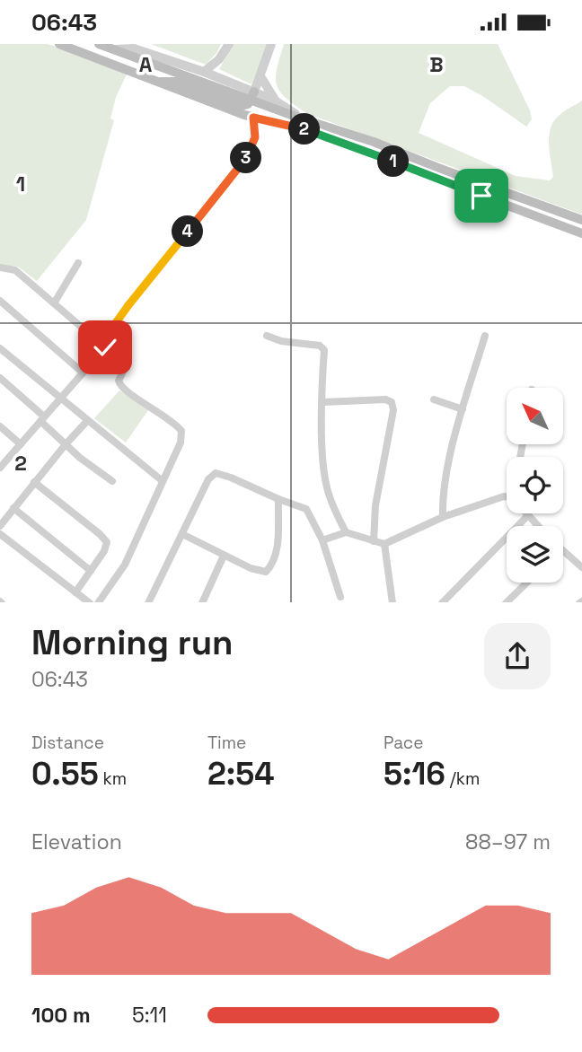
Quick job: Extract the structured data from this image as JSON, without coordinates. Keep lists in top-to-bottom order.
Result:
{
  "north": "top left",
  "page": {
    "status": "06:43",
    "pins": [
      "2",
      "3",
      "1",
      "4"
    ],
    "heading": ["Morning run", "06:43"],
    "stats": [
      ["Distance", "0.55 km"],
      ["Time", "2:54"],
      ["Pace", "5:16 /km"]
    ],
    "chart": ["Elevation", "88–97 m"],
    "list": [
      {
        "name": "100 m",
        "note": "5:11"
      }
    ]
  },
  "grid": {
    "columns": ["A", "B"],
    "rows": ["1", "2"]
  }
}
